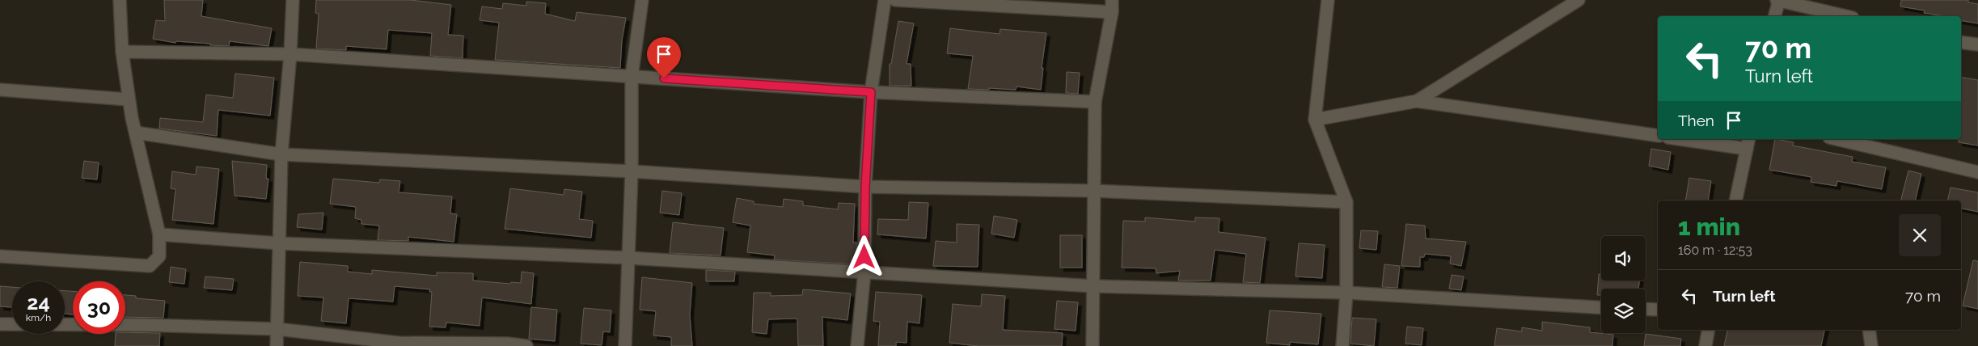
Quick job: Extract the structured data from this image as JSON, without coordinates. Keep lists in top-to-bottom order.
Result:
{
  "page": {
    "turn": ["70 m", "Turn left"],
    "then": "Then",
    "heading": ["1 min", "160 m · 12:53"],
    "list": [
      {
        "name": "Turn left",
        "value": "70 m"
      }
    ],
    "speed": "24 km/h",
    "limit": "30"
  }
}
